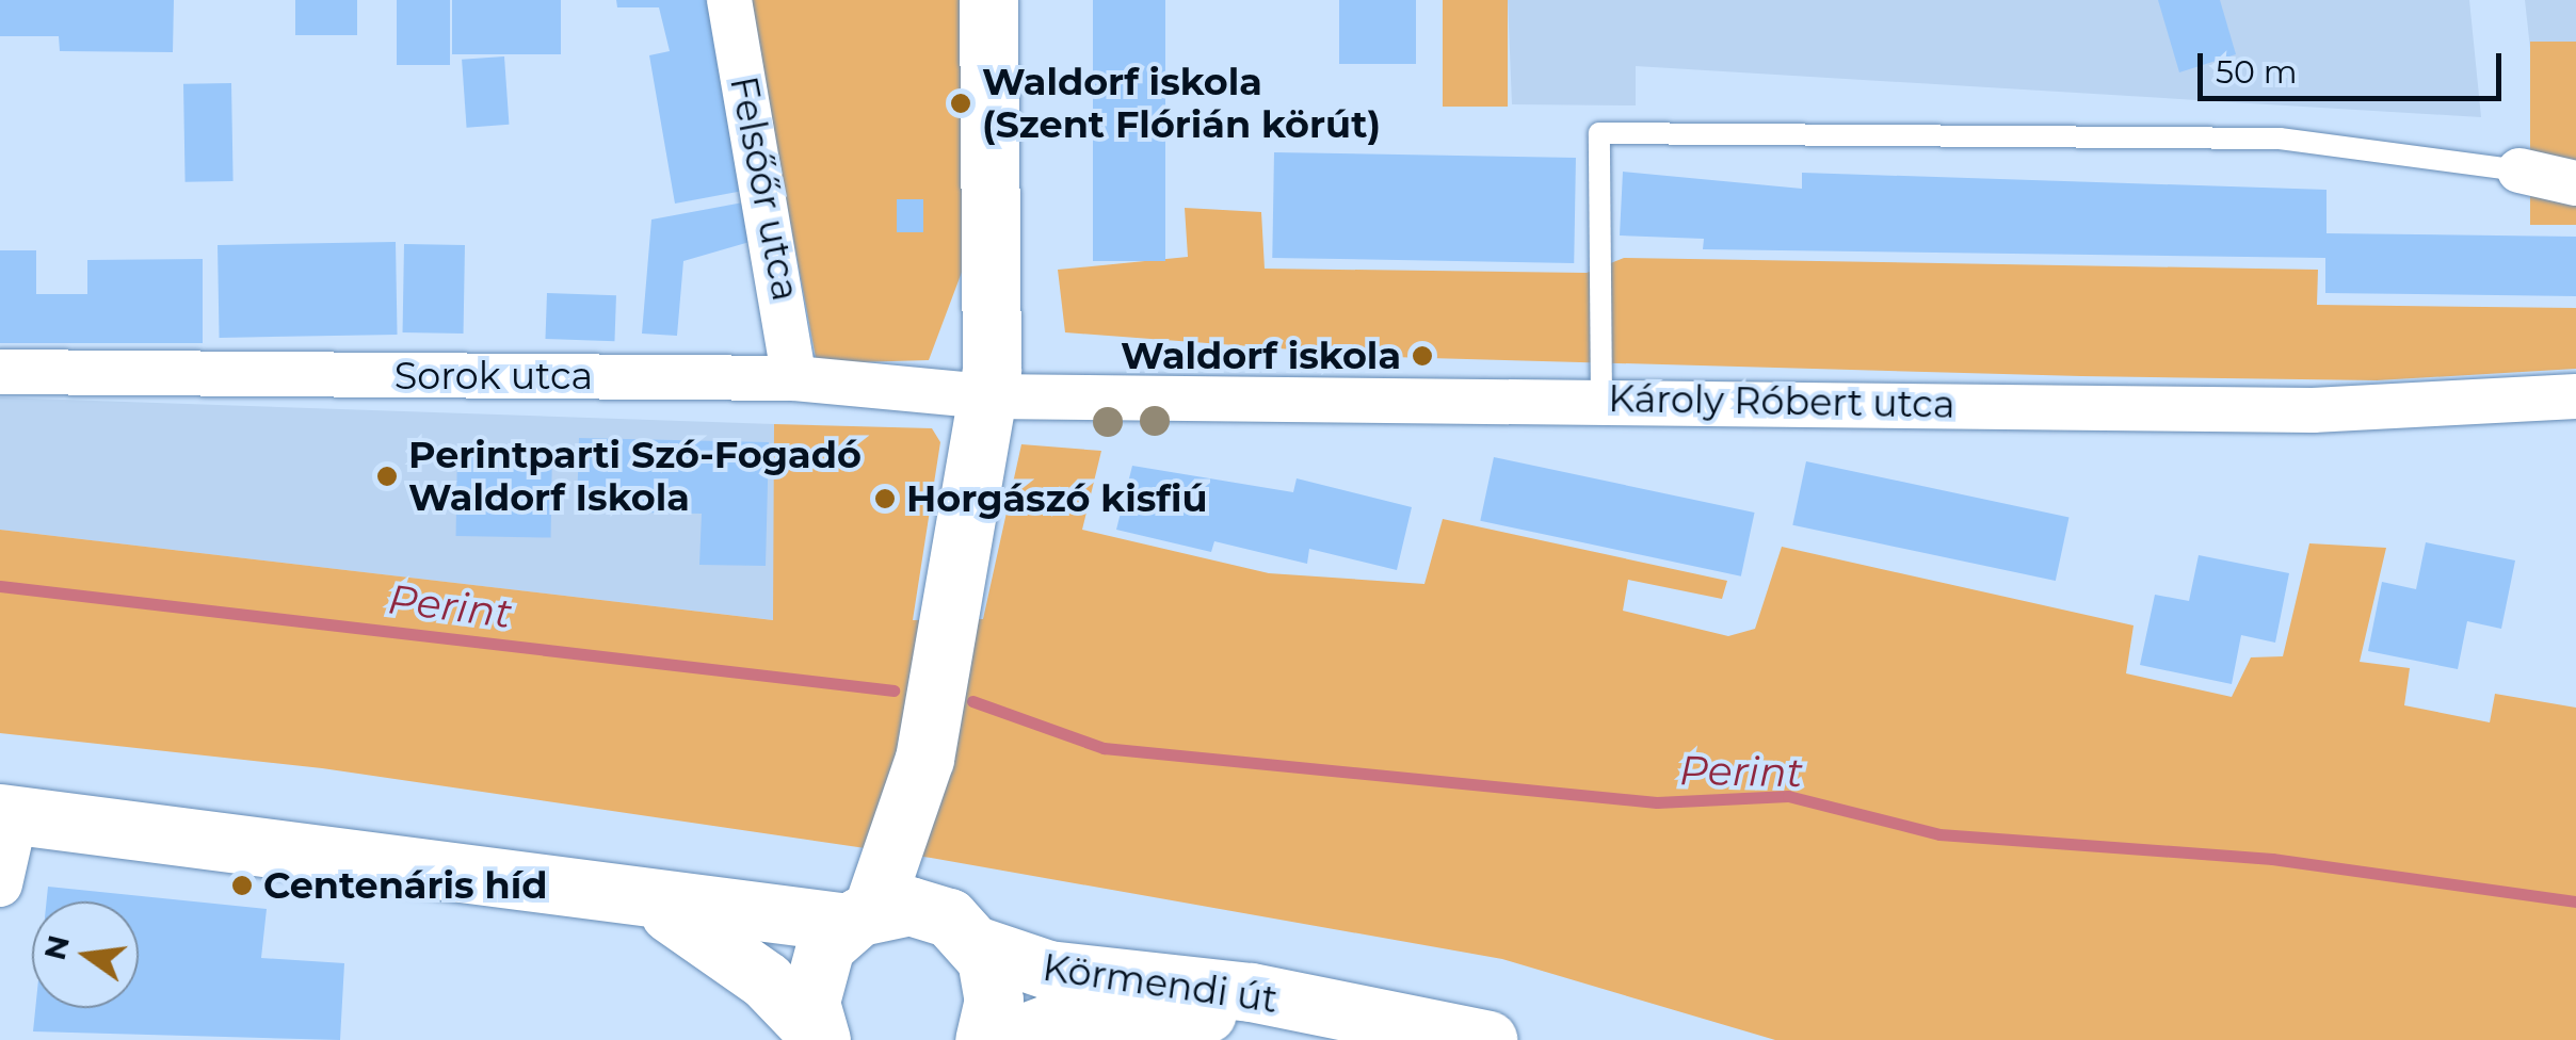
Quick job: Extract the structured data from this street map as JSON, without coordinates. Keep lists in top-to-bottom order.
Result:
{
  "streets": {
    "street": [
      "Felsőőr utca",
      "Sorok utca",
      "Károly Róbert utca",
      "Körmendi út"
    ]
  },
  "crossings": [
    ["Felsőőr utca", "Sorok utca"],
    ["Sorok utca", "Károly Róbert utca"]
  ],
  "water": ["Perint"],
  "places": [
    "Waldorf iskola (Szent Flórián körút)",
    "Waldorf iskola",
    "Perintparti Szó-Fogadó Waldorf Iskola",
    "Horgászó kisfiú",
    "Centenáris híd"
  ],
  "scale_bar": "50 m",
  "north": "left"
}
